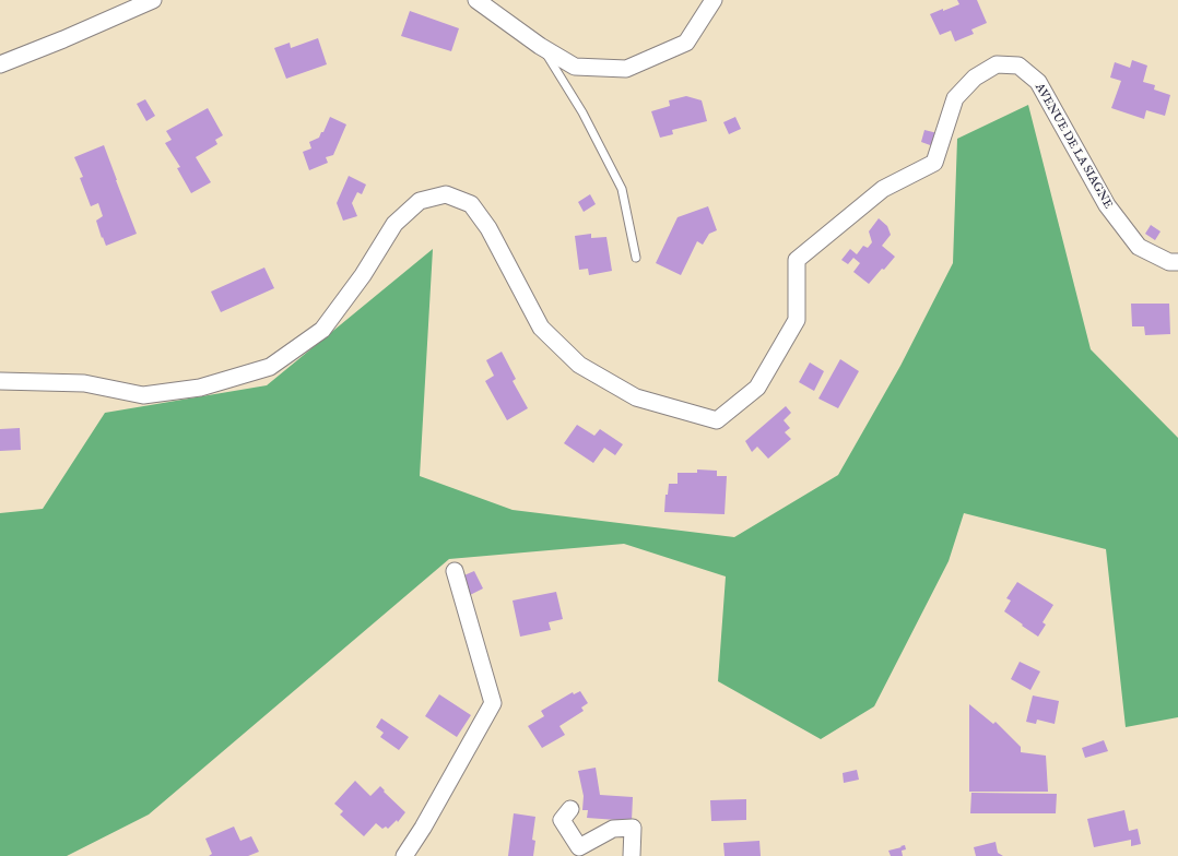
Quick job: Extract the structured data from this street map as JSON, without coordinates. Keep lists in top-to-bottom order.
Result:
{
  "streets": {
    "street": ["AVENUE DE LA SIAGNE"]
  }
}
